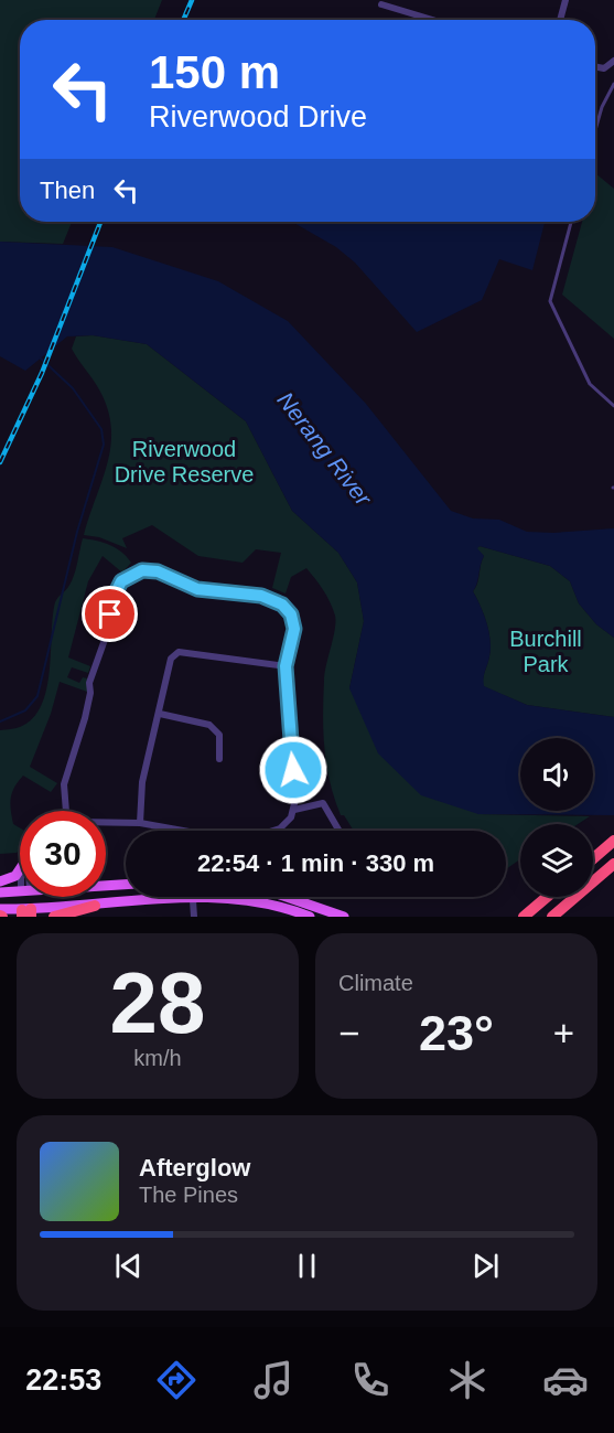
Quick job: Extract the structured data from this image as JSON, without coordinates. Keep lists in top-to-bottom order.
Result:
{
  "water": ["Nerang River"],
  "parks": ["Riverwood Drive Reserve", "Burchill Park"],
  "page": {
    "turn": ["150 m", "Riverwood Drive"],
    "then": "Then",
    "limit": "30",
    "trip": "22:54 · 1 min · 330 m",
    "tile": [
      ["28", "km/h"],
      "Climate"
    ],
    "heat": ["−", "23°", "+"],
    "song": ["Afterglow", "The Pines"],
    "tabs": "22:53"
  }
}
